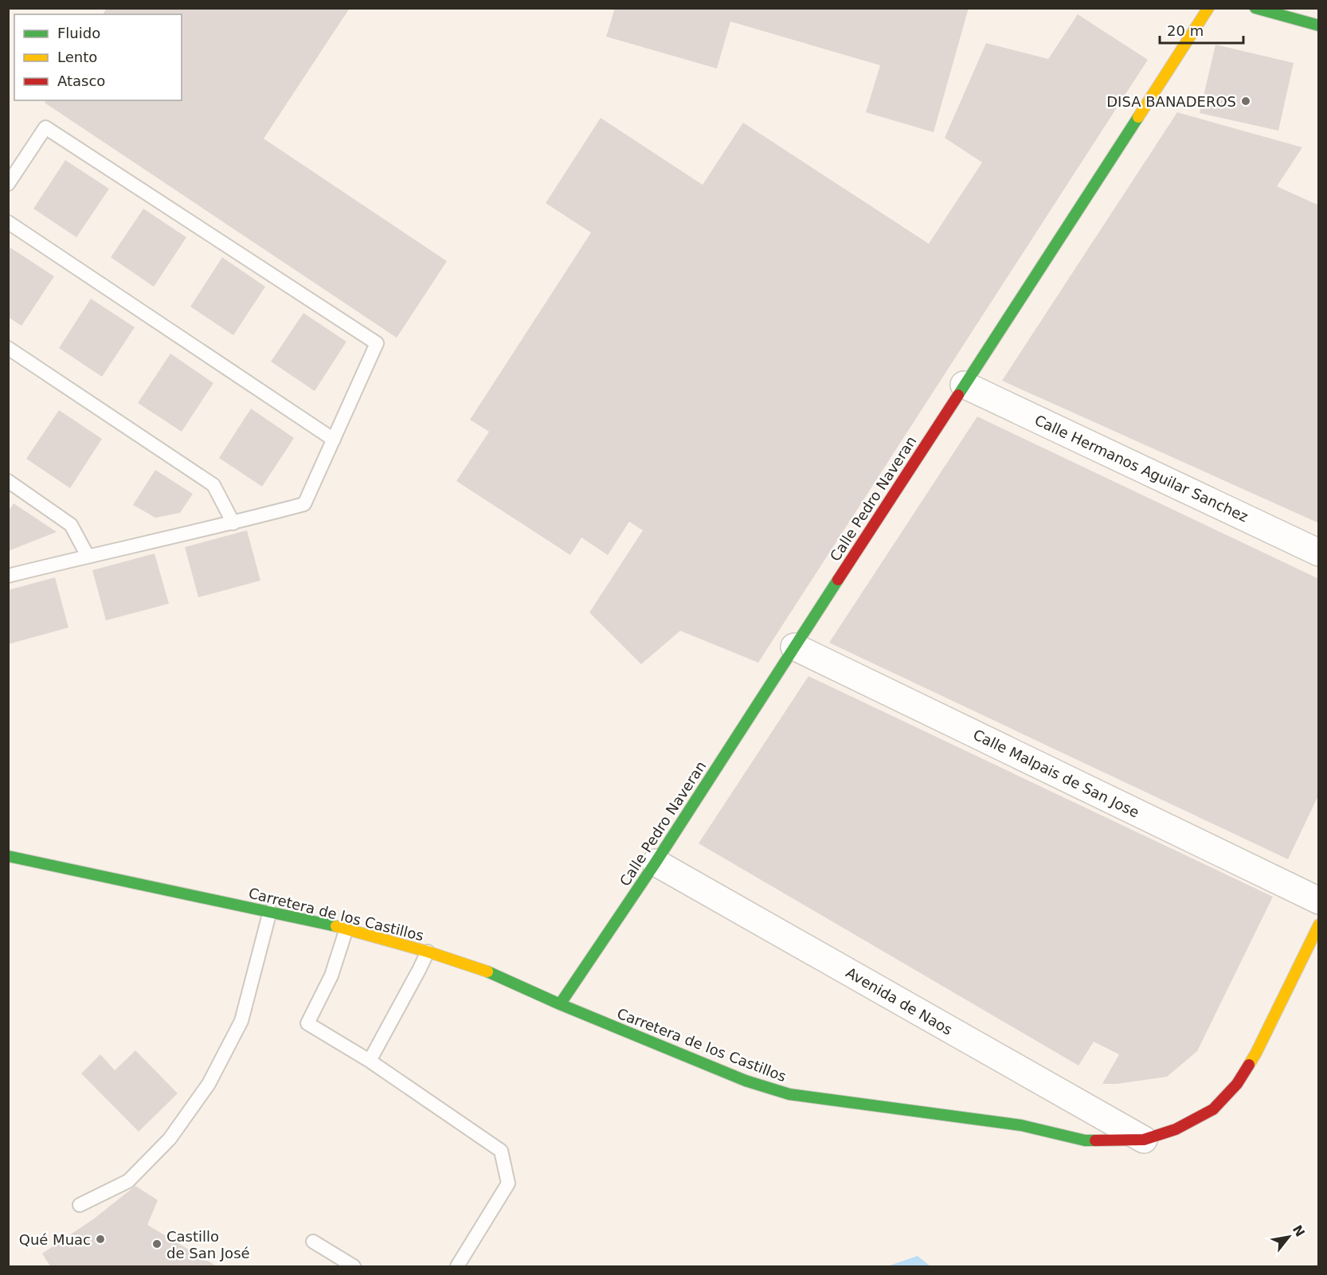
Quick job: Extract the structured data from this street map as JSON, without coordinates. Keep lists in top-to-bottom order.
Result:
{
  "streets": {
    "main road": ["Calle Pedro Naveran", "Carretera de los Castillos"],
    "street": ["Calle Hermanos Aguilar Sanchez", "Calle Malpais de San Jose", "Avenida de Naos"]
  },
  "crossings": [
    ["Calle Hermanos Aguilar Sanchez", "Calle Pedro Naveran"],
    ["Calle Pedro Naveran", "Calle Malpais de San Jose"],
    ["Calle Pedro Naveran", "Carretera de los Castillos"],
    ["Calle Pedro Naveran", "Avenida de Naos"],
    ["Carretera de los Castillos", "Avenida de Naos"]
  ],
  "places": ["DISA BANADEROS", "Qué Muac", "Castillo de San José"],
  "legend": ["Fluido", "Lento", "Atasco"],
  "scale_bar": "20 m",
  "north": "top right"
}
